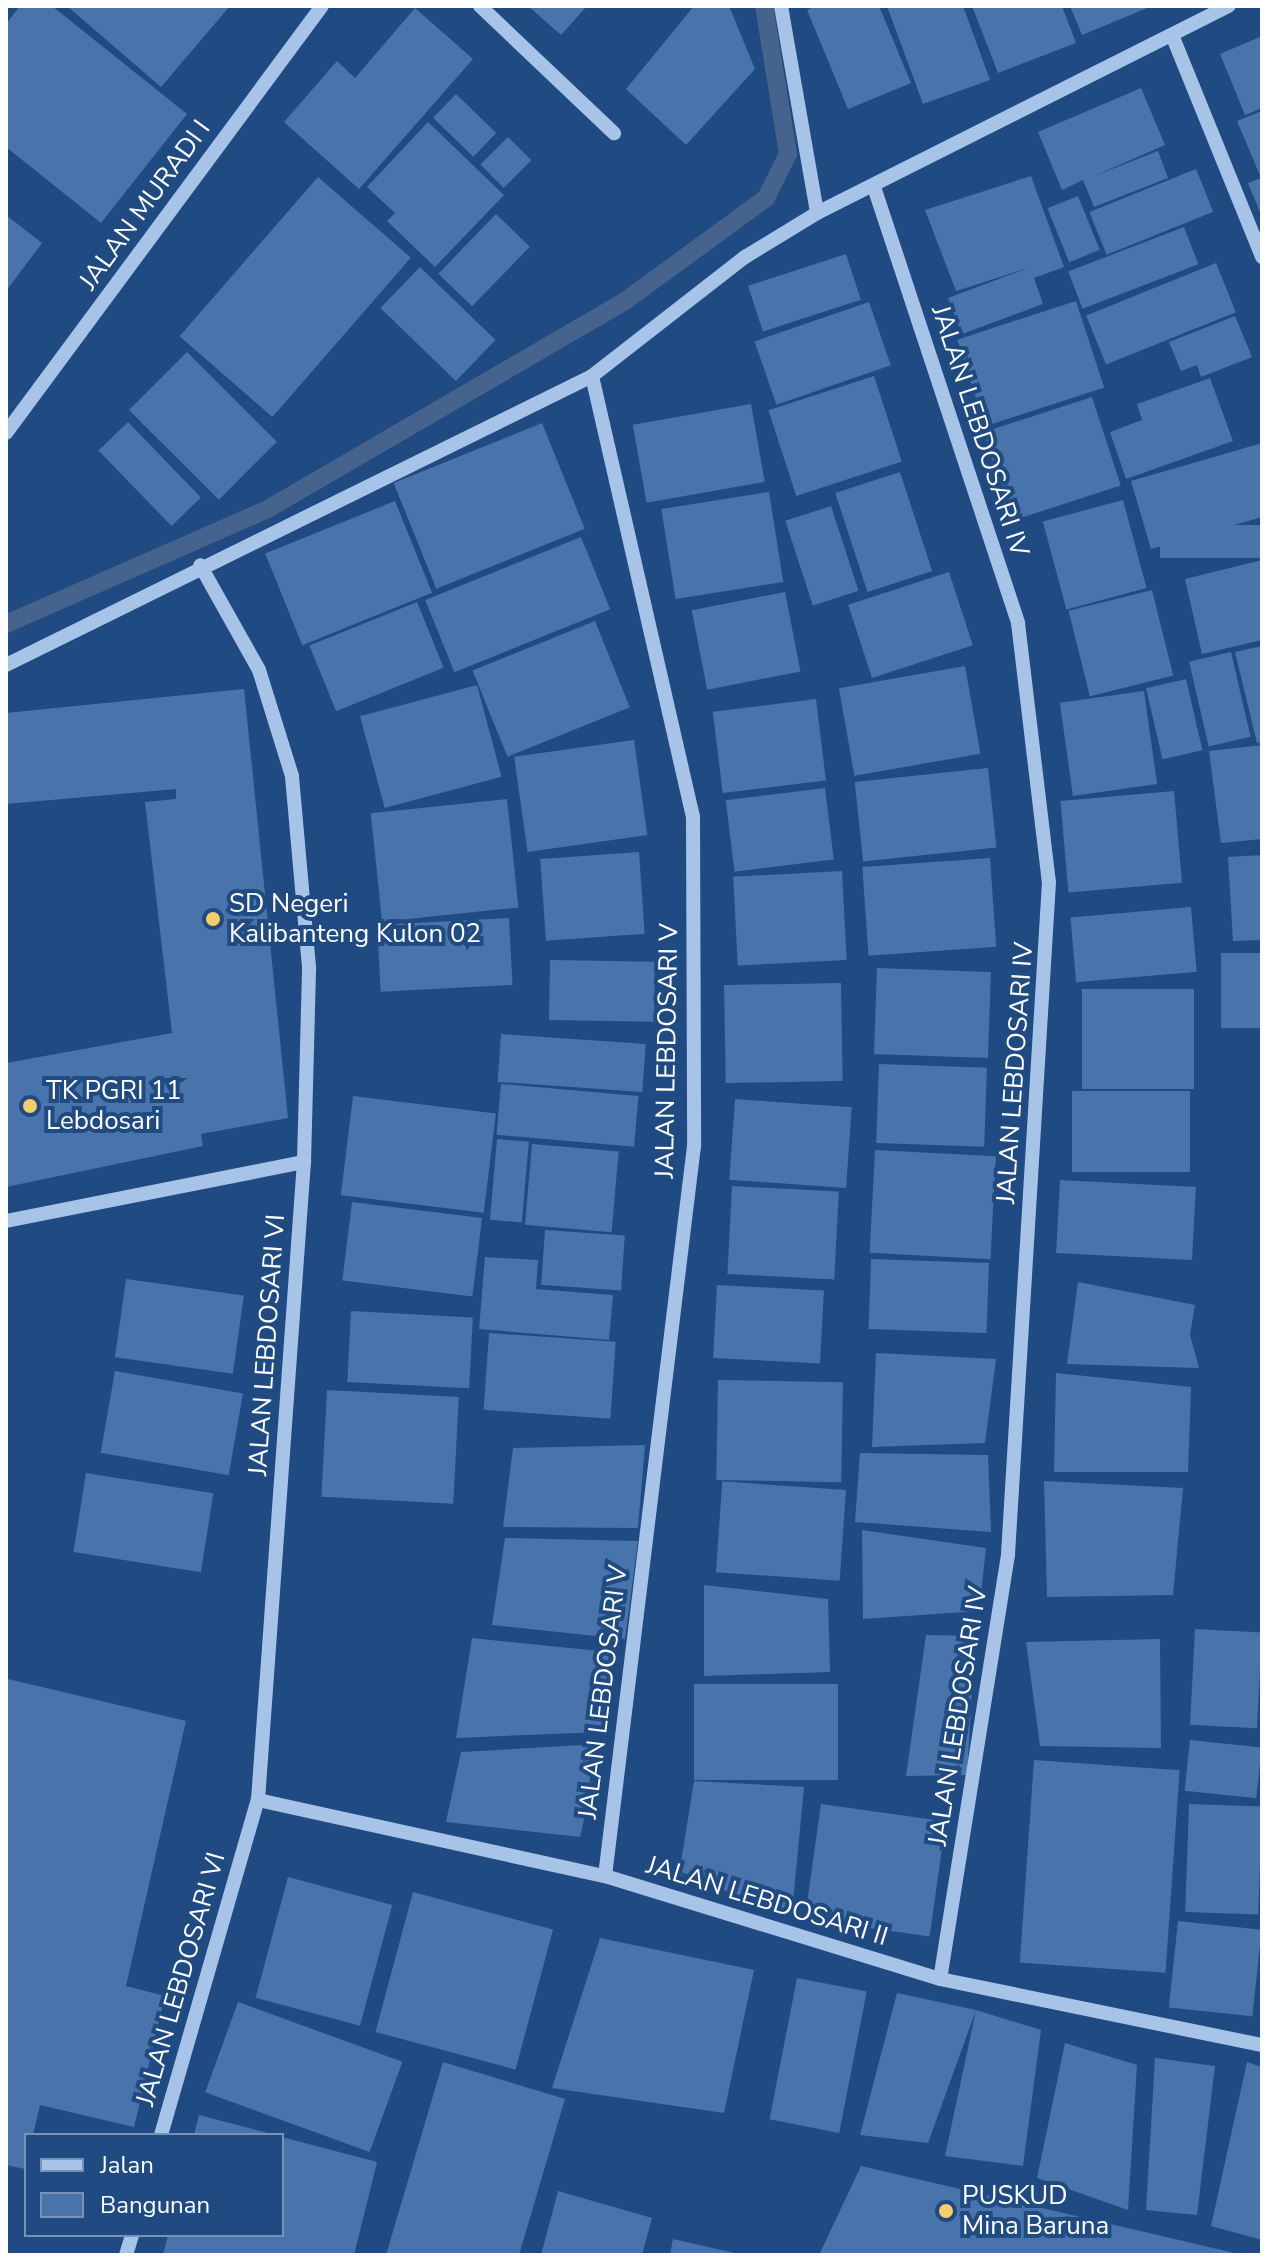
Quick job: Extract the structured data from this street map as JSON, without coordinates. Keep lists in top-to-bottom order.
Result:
{
  "streets": {
    "street": [
      "JALAN MURADI I",
      "JALAN LEBDOSARI IV",
      "JALAN LEBDOSARI V",
      "JALAN LEBDOSARI VI",
      "JALAN LEBDOSARI II"
    ]
  },
  "crossings": [
    ["JALAN LEBDOSARI IV", "JALAN LEBDOSARI II"],
    ["JALAN LEBDOSARI V", "JALAN LEBDOSARI II"],
    ["JALAN LEBDOSARI VI", "JALAN LEBDOSARI II"]
  ],
  "places": ["SD Negeri Kalibanteng Kulon 02", "TK PGRI 11 Lebdosari", "PUSKUD Mina Baruna"],
  "legend": ["Jalan", "Bangunan"]
}
